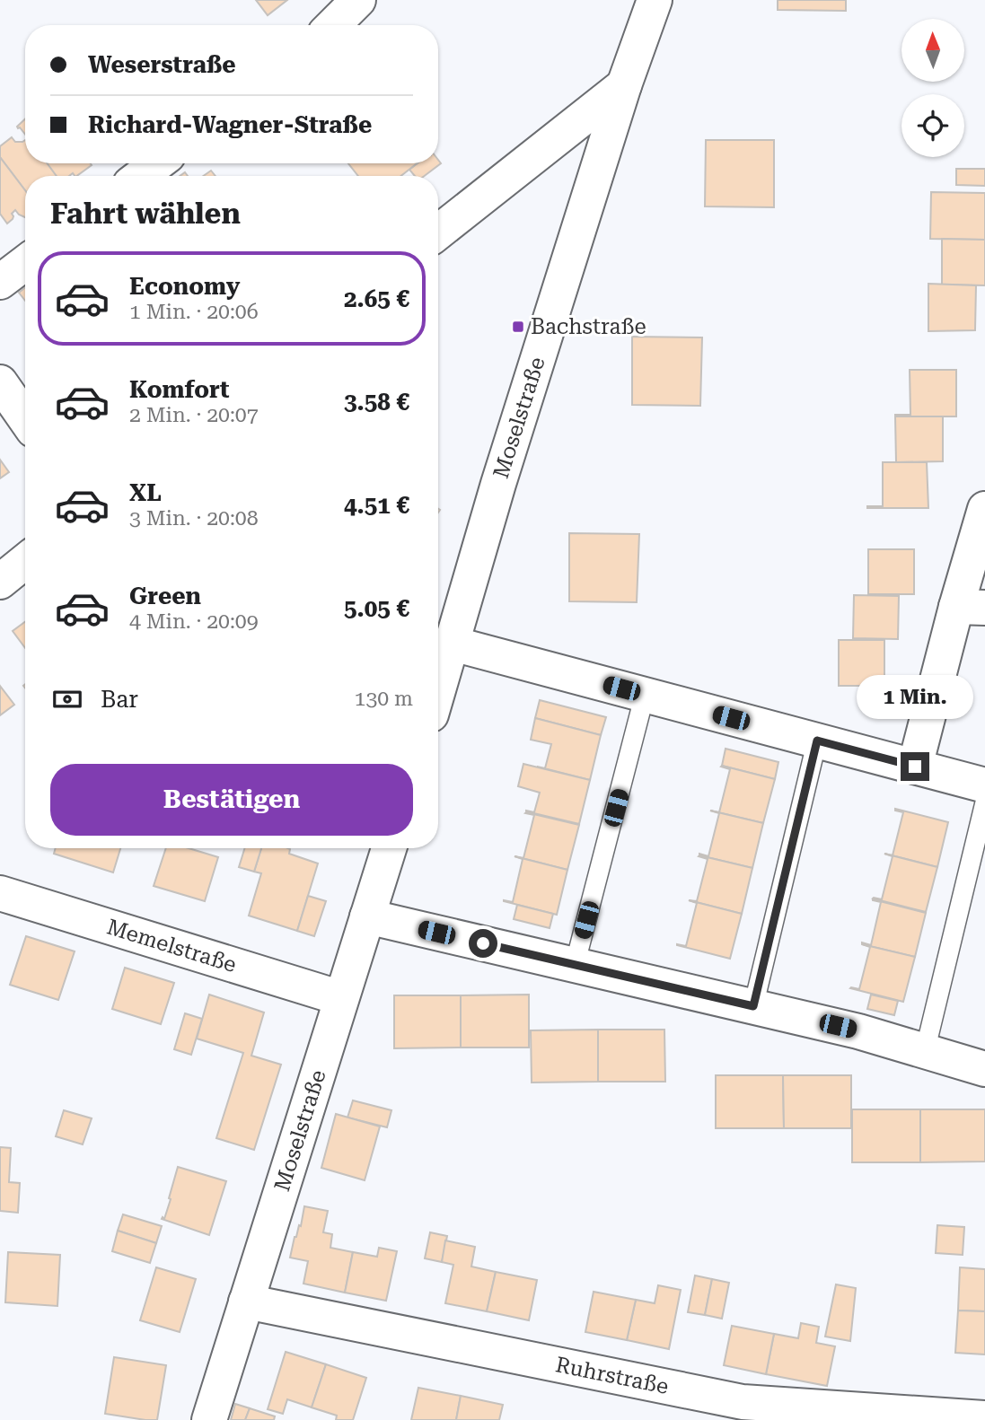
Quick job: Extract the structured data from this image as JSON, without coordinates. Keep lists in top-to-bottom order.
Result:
{
  "streets": {
    "street": ["Moselstraße", "Memelstraße", "Ruhrstraße"]
  },
  "crossings": [
    ["Moselstraße", "Memelstraße"],
    ["Moselstraße", "Ruhrstraße"]
  ],
  "places": {
    "transit": ["Bachstraße"]
  },
  "north": "top",
  "page": {
    "banner": ["Weserstraße", "Richard-Wagner-Straße"],
    "heading": "Fahrt wählen",
    "list": [
      {
        "name": "Economy",
        "note": "1 Min. · 20:06",
        "value": "2.65 €"
      },
      {
        "name": "Komfort",
        "note": "2 Min. · 20:07",
        "value": "3.58 €"
      },
      {
        "name": "XL",
        "note": "3 Min. · 20:08",
        "value": "4.51 €"
      },
      {
        "name": "Green",
        "note": "4 Min. · 20:09",
        "value": "5.05 €"
      }
    ],
    "pay": ["Bar", "130 m"],
    "bubble": "1 Min.",
    "buttons": "Bestätigen"
  }
}
